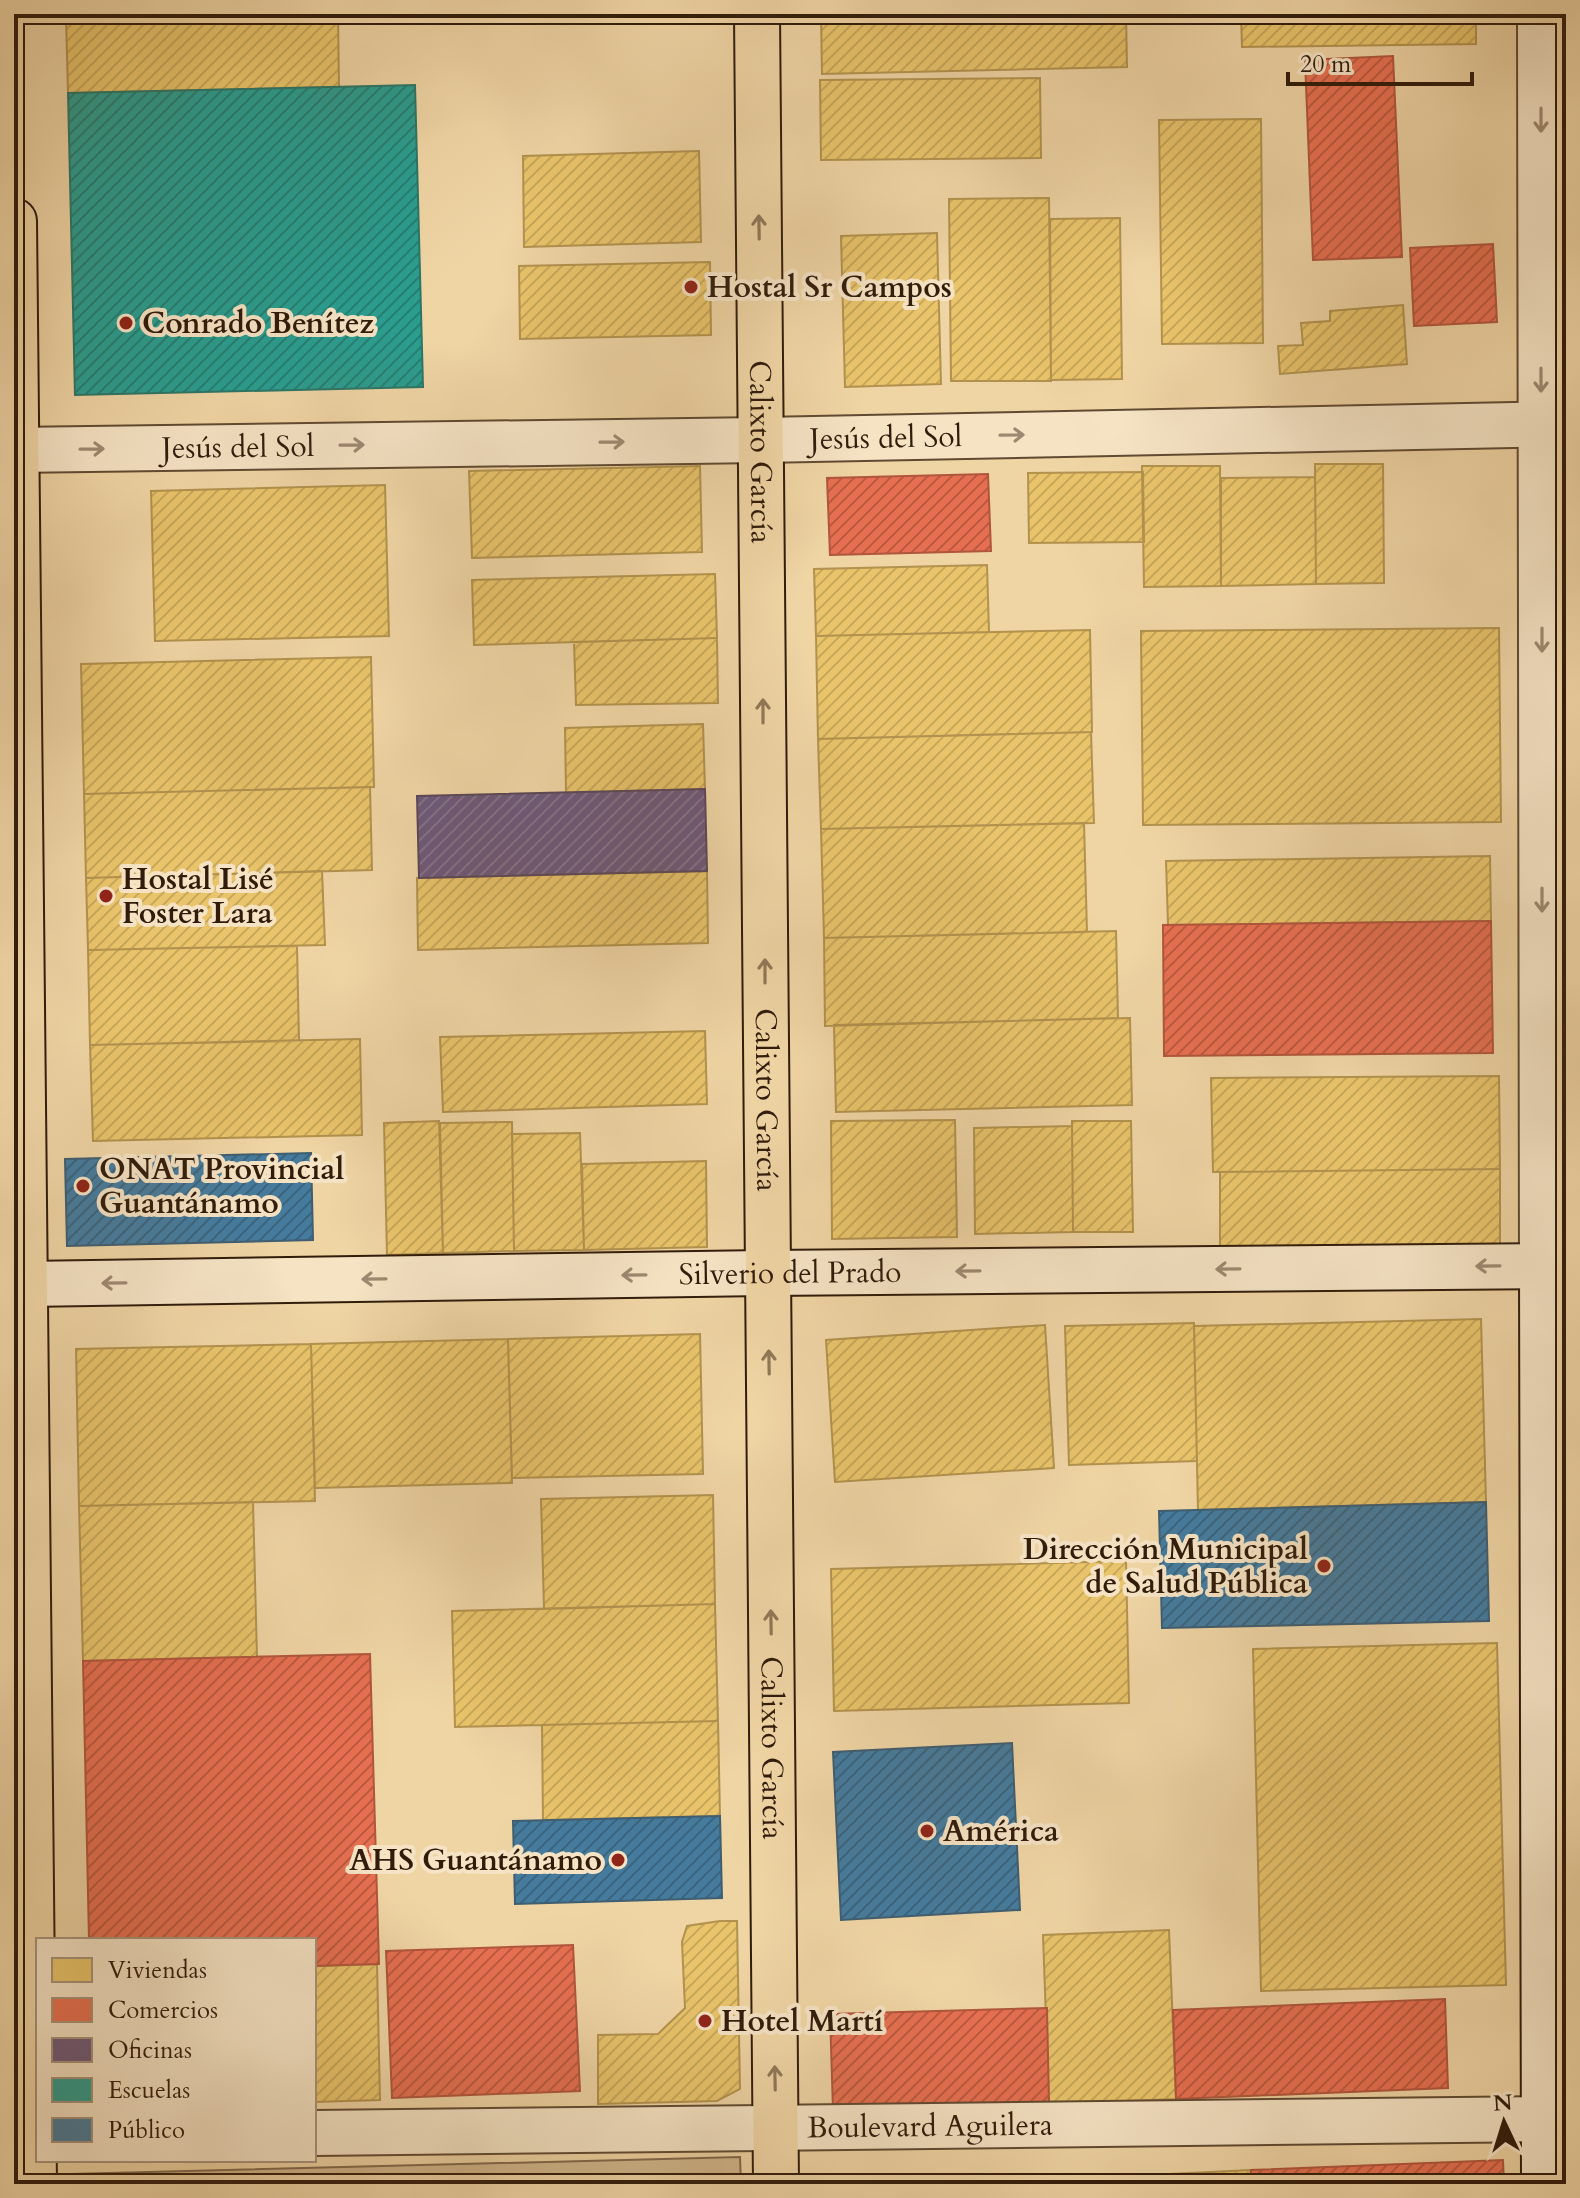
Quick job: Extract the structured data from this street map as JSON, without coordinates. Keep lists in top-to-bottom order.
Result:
{
  "streets": {
    "main road": ["Calixto García"],
    "street": ["Jesús del Sol", "Silverio del Prado", "Boulevard Aguilera"]
  },
  "crossings": [
    ["Jesús del Sol", "Calixto García"],
    ["Calixto García", "Silverio del Prado"],
    ["Calixto García", "Boulevard Aguilera"]
  ],
  "one_way": ["Jesús del Sol", "Calixto García", "Silverio del Prado"],
  "places": [
    "Hostal Sr Campos",
    "Conrado Benítez",
    "Hostal Lisé Foster Lara",
    "ONAT Provincial Guantánamo",
    "Dirección Municipal de Salud Pública",
    "América",
    "AHS Guantánamo",
    "Hotel Martí"
  ],
  "legend": [
    "Viviendas",
    "Comercios",
    "Oficinas",
    "Escuelas",
    "Público"
  ],
  "scale_bar": "20 m",
  "north": "top"
}
